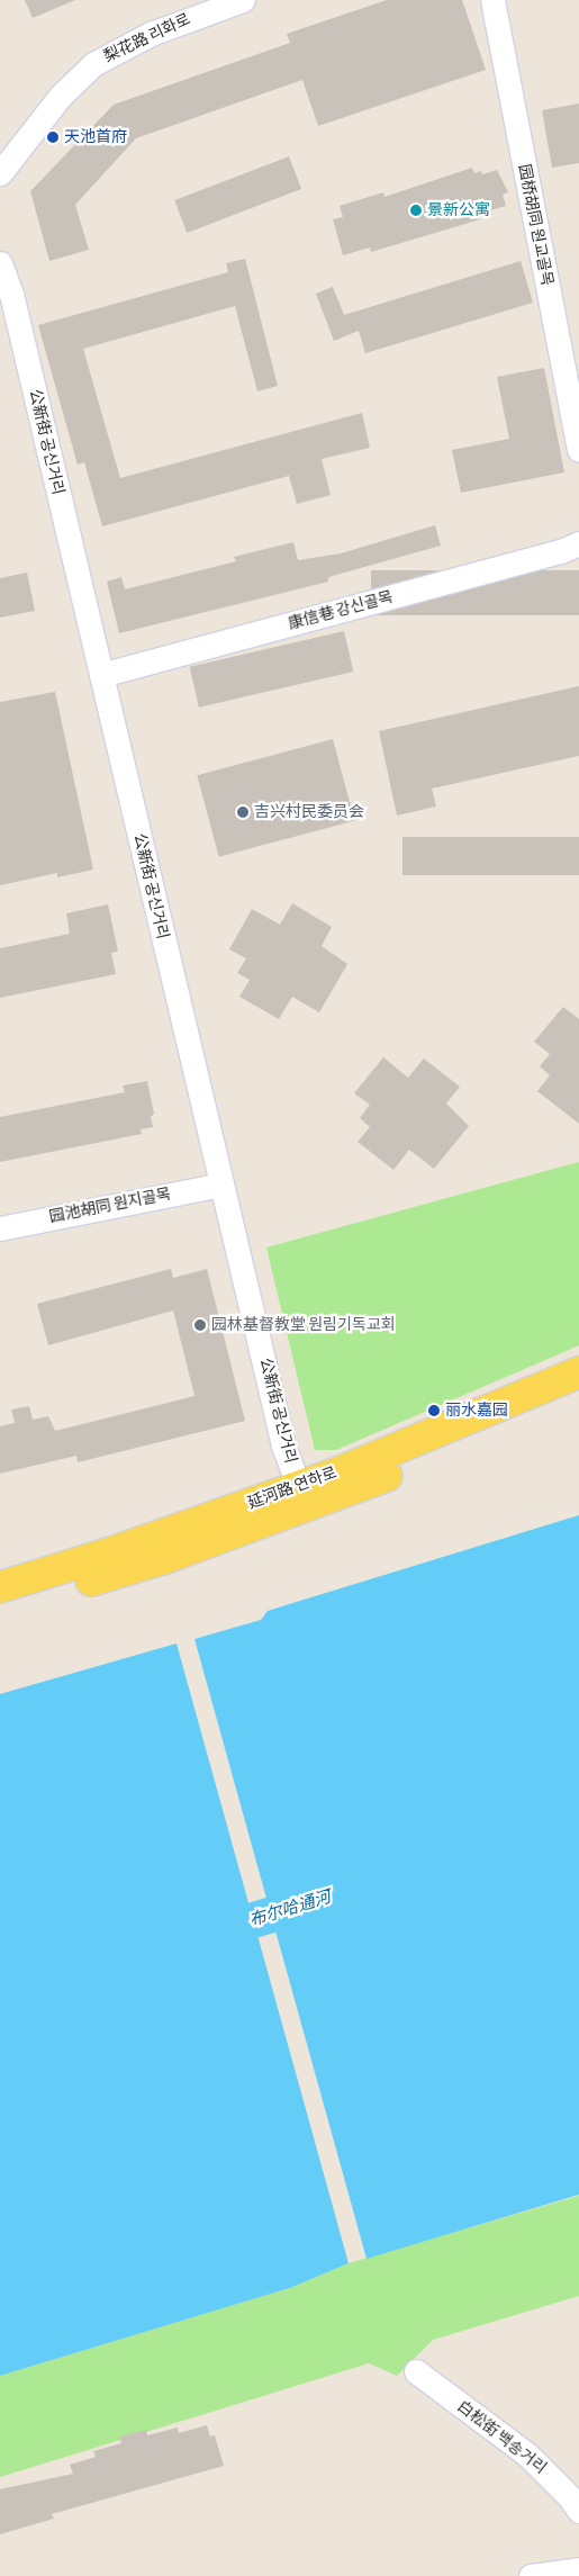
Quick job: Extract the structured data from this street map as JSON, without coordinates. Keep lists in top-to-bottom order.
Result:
{
  "streets": {
    "main road": ["延河路 연하로"],
    "street": [
      "梨花路 리화로",
      "园桥胡同 원교골목",
      "公新街 공신거리",
      "康信巷 강신골목",
      "园池胡同 원지골목",
      "白松街 백송거리"
    ]
  },
  "crossings": [
    ["公新街 공신거리", "康信巷 강신골목"],
    ["公新街 공신거리", "园池胡同 원지골목"],
    ["公新街 공신거리", "延河路 연하로"]
  ],
  "water": ["布尔哈通河"],
  "places": [
    "天池首府",
    "景新公寓",
    "吉兴村民委员会",
    "园林基督教堂 원림기독교회",
    "丽水嘉园"
  ]
}
